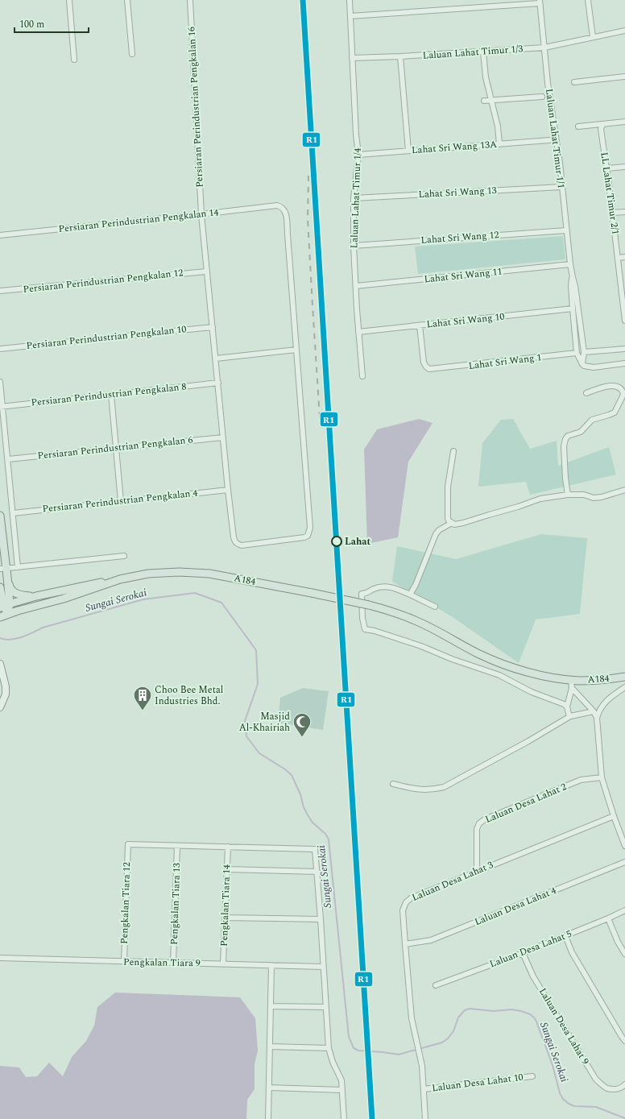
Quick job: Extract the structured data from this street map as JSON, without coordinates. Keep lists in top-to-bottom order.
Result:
{
  "streets": {
    "main road": ["A184"],
    "street": [
      "Laluan Lahat Timur 1/3",
      "Persiaran Perindustrian Pengkalan 16",
      "Laluan Lahat Timur 1/1",
      "Lahat Sri Wang 13A",
      "Lahat Sri Wang 13",
      "LL Lahat Timur 2/1",
      "Laluan Lahat Timur 1/4",
      "Persiaran Perindustrian Pengkalan 14",
      "Lahat Sri Wang 12",
      "Lahat Sri Wang 11",
      "Persiaran Perindustrian Pengkalan 12",
      "Lahat Sri Wang 10",
      "Persiaran Perindustrian Pengkalan 10",
      "Lahat Sri Wang 1",
      "Persiaran Perindustrian Pengkalan 8",
      "Persiaran Perindustrian Pengkalan 6",
      "Persiaran Perindustrian Pengkalan 4",
      "Laluan Desa Lahat 2",
      "Laluan Desa Lahat 3",
      "Pengkalan Tiara 12",
      "Pengkalan Tiara 13",
      "Pengkalan Tiara 14",
      "Laluan Desa Lahat 4",
      "Laluan Desa Lahat 5",
      "Pengkalan Tiara 9",
      "Laluan Desa Lahat 9",
      "Laluan Desa Lahat 10"
    ]
  },
  "crossings": [
    ["Laluan Lahat Timur 1/3", "Laluan Lahat Timur 1/1"],
    ["Laluan Lahat Timur 1/3", "Laluan Lahat Timur 1/4"],
    ["Persiaran Perindustrian Pengkalan 16", "Persiaran Perindustrian Pengkalan 14"],
    ["Persiaran Perindustrian Pengkalan 16", "Persiaran Perindustrian Pengkalan 12"],
    ["Persiaran Perindustrian Pengkalan 16", "Persiaran Perindustrian Pengkalan 10"],
    ["Persiaran Perindustrian Pengkalan 16", "Persiaran Perindustrian Pengkalan 8"],
    ["Persiaran Perindustrian Pengkalan 16", "Persiaran Perindustrian Pengkalan 6"],
    ["Persiaran Perindustrian Pengkalan 16", "Persiaran Perindustrian Pengkalan 4"],
    ["Laluan Lahat Timur 1/1", "Lahat Sri Wang 13"],
    ["Laluan Lahat Timur 1/1", "Lahat Sri Wang 12"],
    ["Laluan Lahat Timur 1/1", "Lahat Sri Wang 11"],
    ["Laluan Lahat Timur 1/1", "Lahat Sri Wang 10"],
    ["Laluan Lahat Timur 1/1", "Lahat Sri Wang 1"],
    ["Lahat Sri Wang 13A", "Laluan Lahat Timur 1/4"],
    ["Lahat Sri Wang 13", "Laluan Lahat Timur 1/4"],
    ["Laluan Lahat Timur 1/4", "Lahat Sri Wang 12"],
    ["Laluan Lahat Timur 1/4", "Lahat Sri Wang 11"],
    ["Laluan Lahat Timur 1/4", "Lahat Sri Wang 10"],
    ["Lahat Sri Wang 10", "Lahat Sri Wang 1"],
    ["Laluan Desa Lahat 2", "Laluan Desa Lahat 3"],
    ["Laluan Desa Lahat 3", "Laluan Desa Lahat 4"],
    ["Laluan Desa Lahat 3", "Laluan Desa Lahat 10"],
    ["Pengkalan Tiara 12", "Pengkalan Tiara 13"],
    ["Pengkalan Tiara 12", "Pengkalan Tiara 9"],
    ["Pengkalan Tiara 13", "Pengkalan Tiara 9"],
    ["Pengkalan Tiara 14", "Pengkalan Tiara 9"],
    ["Laluan Desa Lahat 5", "Laluan Desa Lahat 9"]
  ],
  "water": ["Sungai Serokai"],
  "places": {
    "other": ["Lahat"],
    "building": ["Choo Bee Metal Industries Bhd."],
    "mosque": ["Masjid Al-Khairiah"]
  },
  "lines": ["transit line R1"],
  "scale_bar": "100 m"
}
